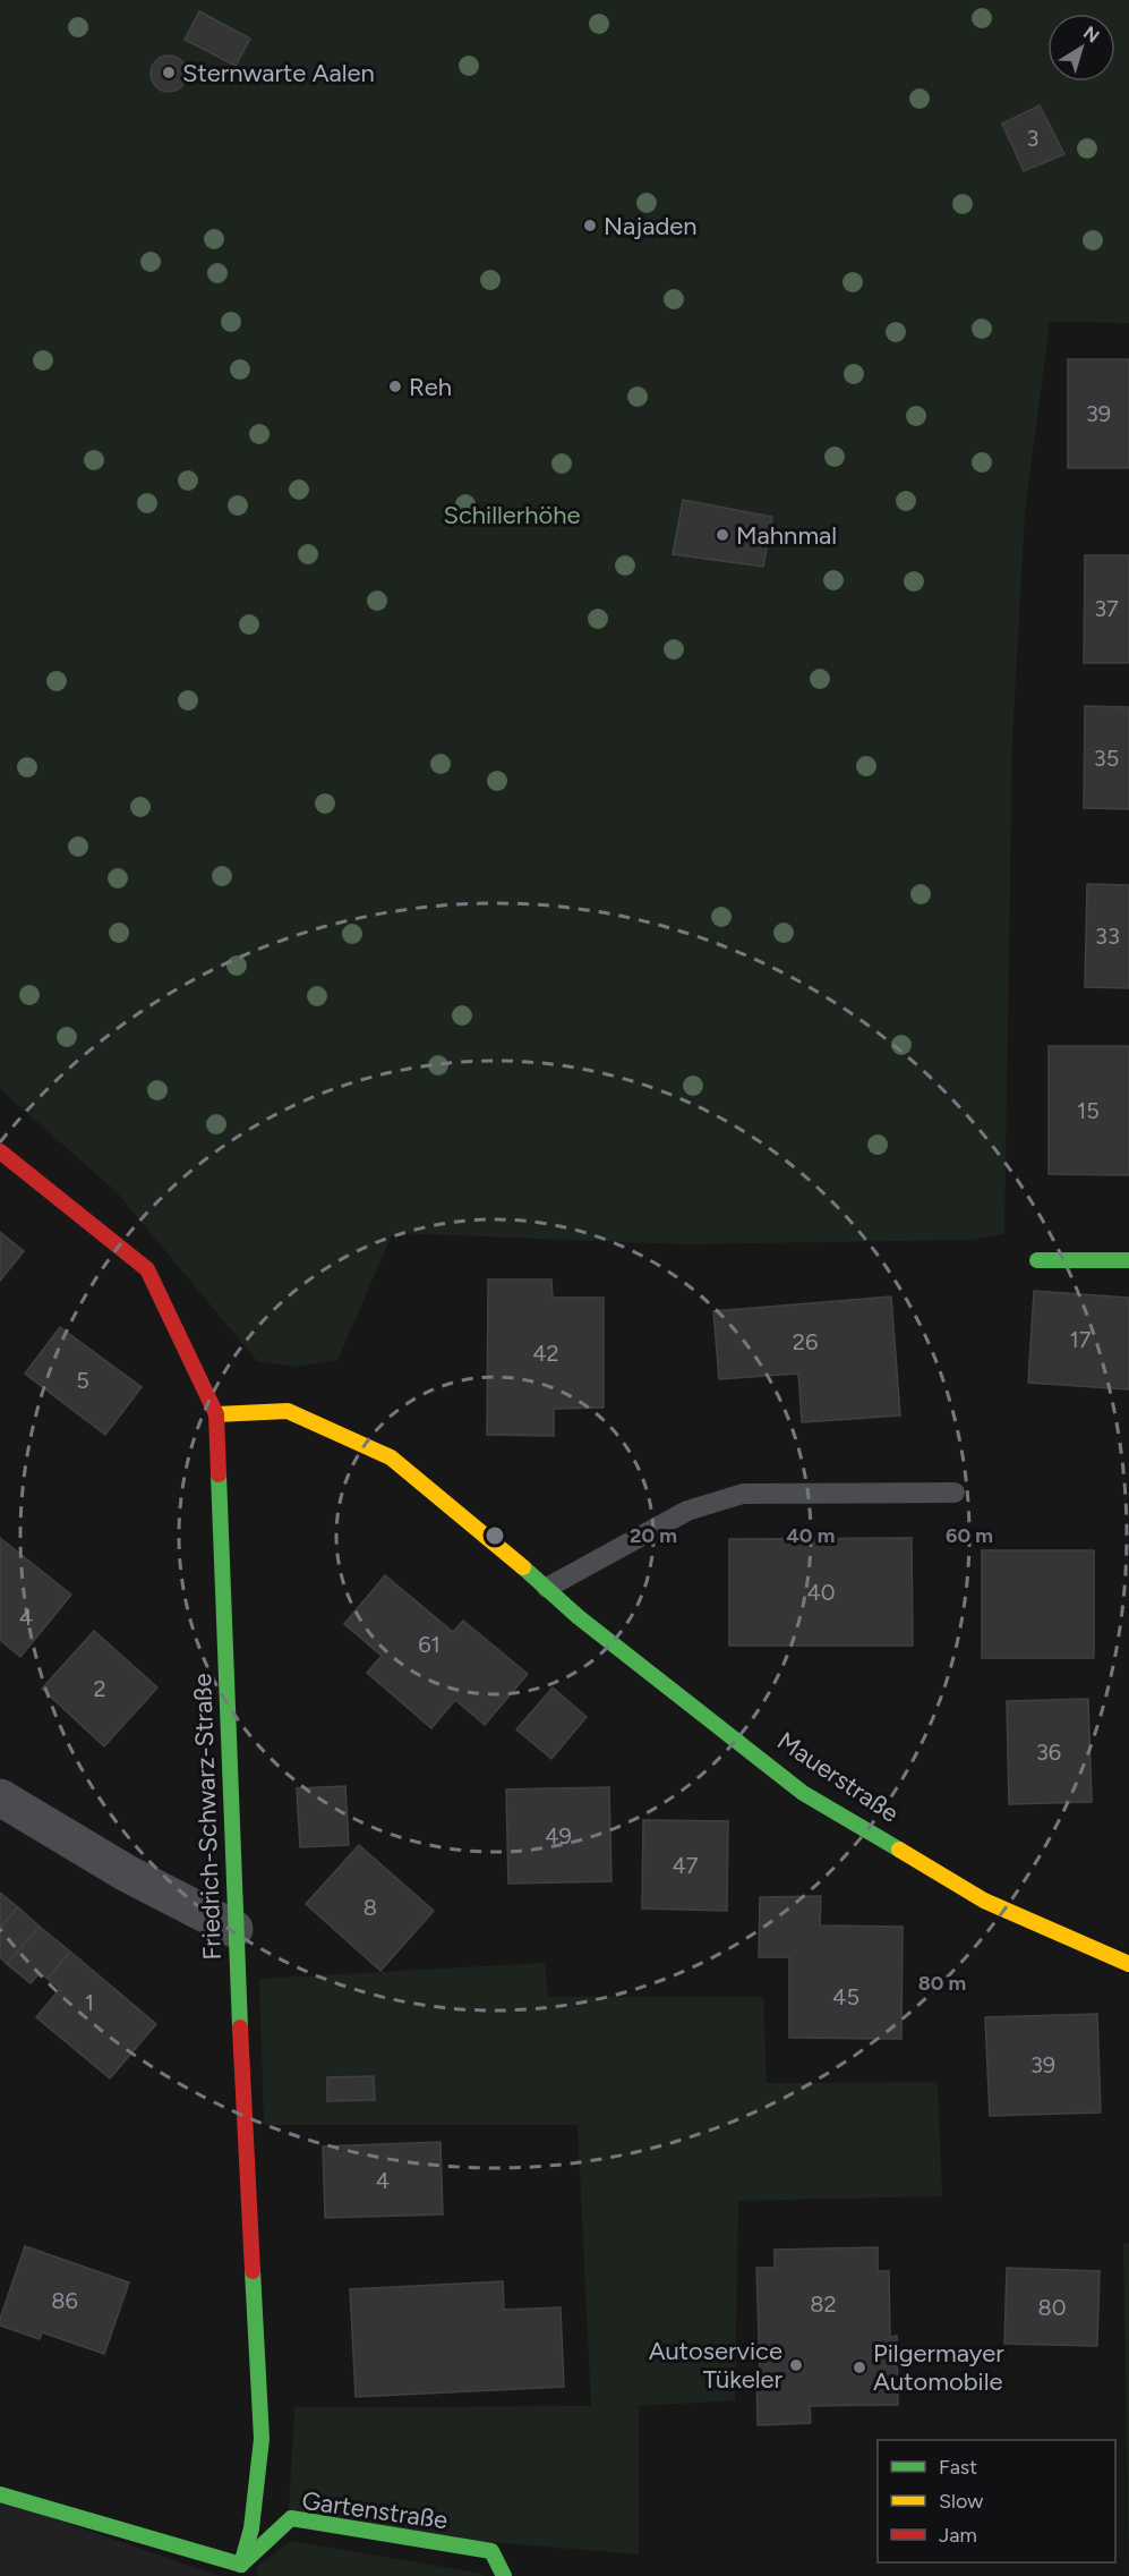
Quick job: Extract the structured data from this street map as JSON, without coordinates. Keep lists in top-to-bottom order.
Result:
{
  "streets": {
    "street": ["Mauerstraße", "Friedrich-Schwarz-Straße", "Gartenstraße"]
  },
  "crossings": [
    ["Mauerstraße", "Friedrich-Schwarz-Straße"],
    ["Friedrich-Schwarz-Straße", "Gartenstraße"]
  ],
  "parks": ["Schillerhöhe"],
  "places": [
    "Sternwarte Aalen",
    "Najaden",
    "Reh",
    "Mahnmal",
    "Autoservice Tükeler",
    "Pilgermayer Automobile"
  ],
  "house_numbers": [
    "3",
    "39",
    "37",
    "35",
    "33",
    "15",
    "17",
    "26",
    "42",
    "5",
    "40",
    "4",
    "61",
    "2",
    "36",
    "49",
    "47",
    "8",
    "45",
    "1",
    "39",
    "4",
    "86",
    "82",
    "80"
  ],
  "legend": ["Fast", "Slow", "Jam"],
  "north": "top right",
  "rings": [
    "20 m",
    "40 m",
    "60 m",
    "80 m"
  ]
}
